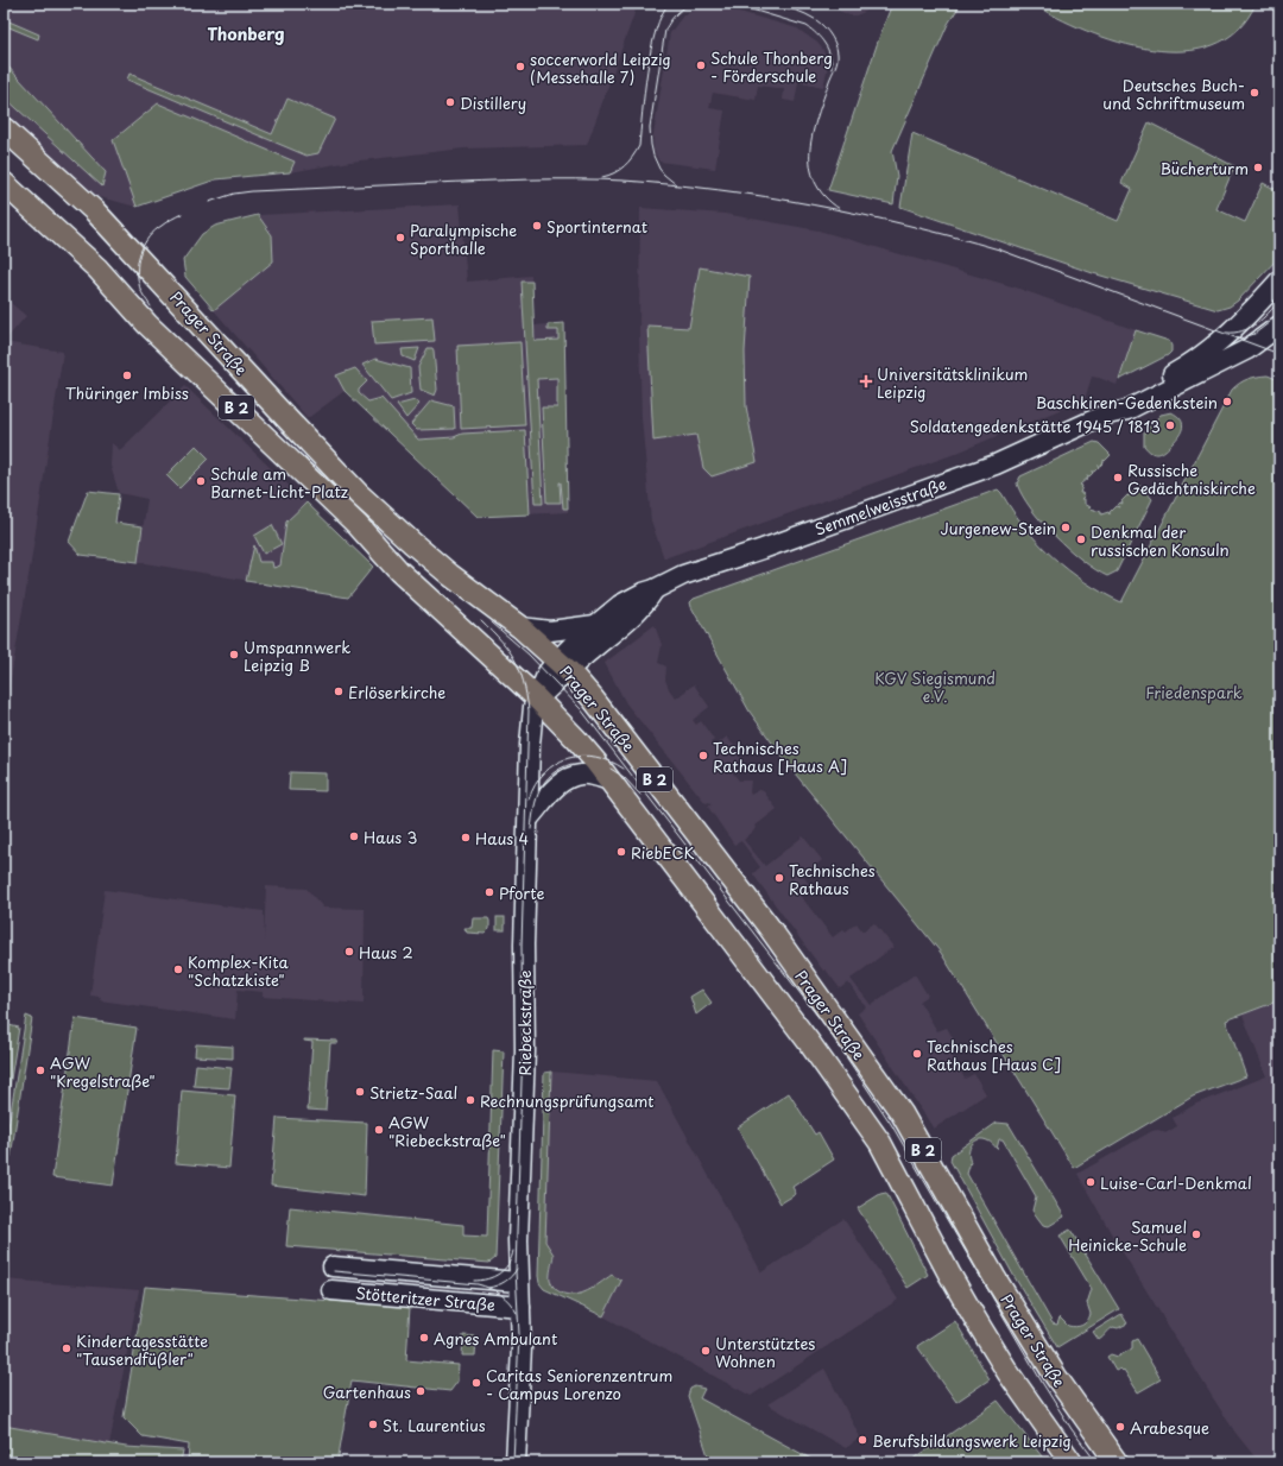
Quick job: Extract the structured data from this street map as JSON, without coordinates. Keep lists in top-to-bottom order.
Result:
{
  "streets": {
    "main road": [
      "Prager Straße",
      "B 2",
      "Semmelweisstraße",
      "Riebeckstraße",
      "Stötteritzer Straße"
    ]
  },
  "crossings": [
    ["Prager Straße", "Semmelweisstraße"],
    ["Prager Straße", "Riebeckstraße"],
    ["Semmelweisstraße", "Riebeckstraße"],
    ["Riebeckstraße", "Stötteritzer Straße"]
  ],
  "districts": ["Thonberg"],
  "parks": ["KGV Siegismund e.V.", "Friedenspark"],
  "places": {
    "other": [
      "Schule Thonberg - Förderschule",
      "soccerworld Leipzig (Messehalle 7)",
      "Deutsches Buch- und Schriftmuseum",
      "Distillery",
      "Bücherturm",
      "Sportinternat",
      "Paralympische Sporthalle",
      "Thüringer Imbiss",
      "Baschkiren-Gedenkstein",
      "Soldatengedenkstätte 1945 / 1813",
      "Russische Gedächtniskirche",
      "Schule am Barnet-Licht-Platz",
      "Jurgenew-Stein",
      "Denkmal der russischen Konsuln",
      "Umspannwerk Leipzig B",
      "Erlöserkirche",
      "Technisches Rathaus [Haus A]",
      "Haus 3",
      "Haus 4",
      "RiebECK",
      "Technisches Rathaus",
      "Pforte",
      "Haus 2",
      "Komplex-Kita \"Schatzkiste\"",
      "Technisches Rathaus [Haus C]",
      "AGW \"Kregelstraße\"",
      "Strietz-Saal",
      "Rechnungsprüfungsamt",
      "AGW \"Riebeckstraße\"",
      "Luise-Carl-Denkmal",
      "Samuel Heinicke-Schule",
      "Agnes Ambulant",
      "Kindertagesstätte \"Tausendfüßler\"",
      "Unterstütztes Wohnen",
      "Caritas Seniorenzentrum - Campus Lorenzo",
      "Gartenhaus",
      "St. Laurentius",
      "Arabesque",
      "Berufsbildungswerk Leipzig"
    ],
    "health": ["Universitätsklinikum Leipzig"]
  }
}
